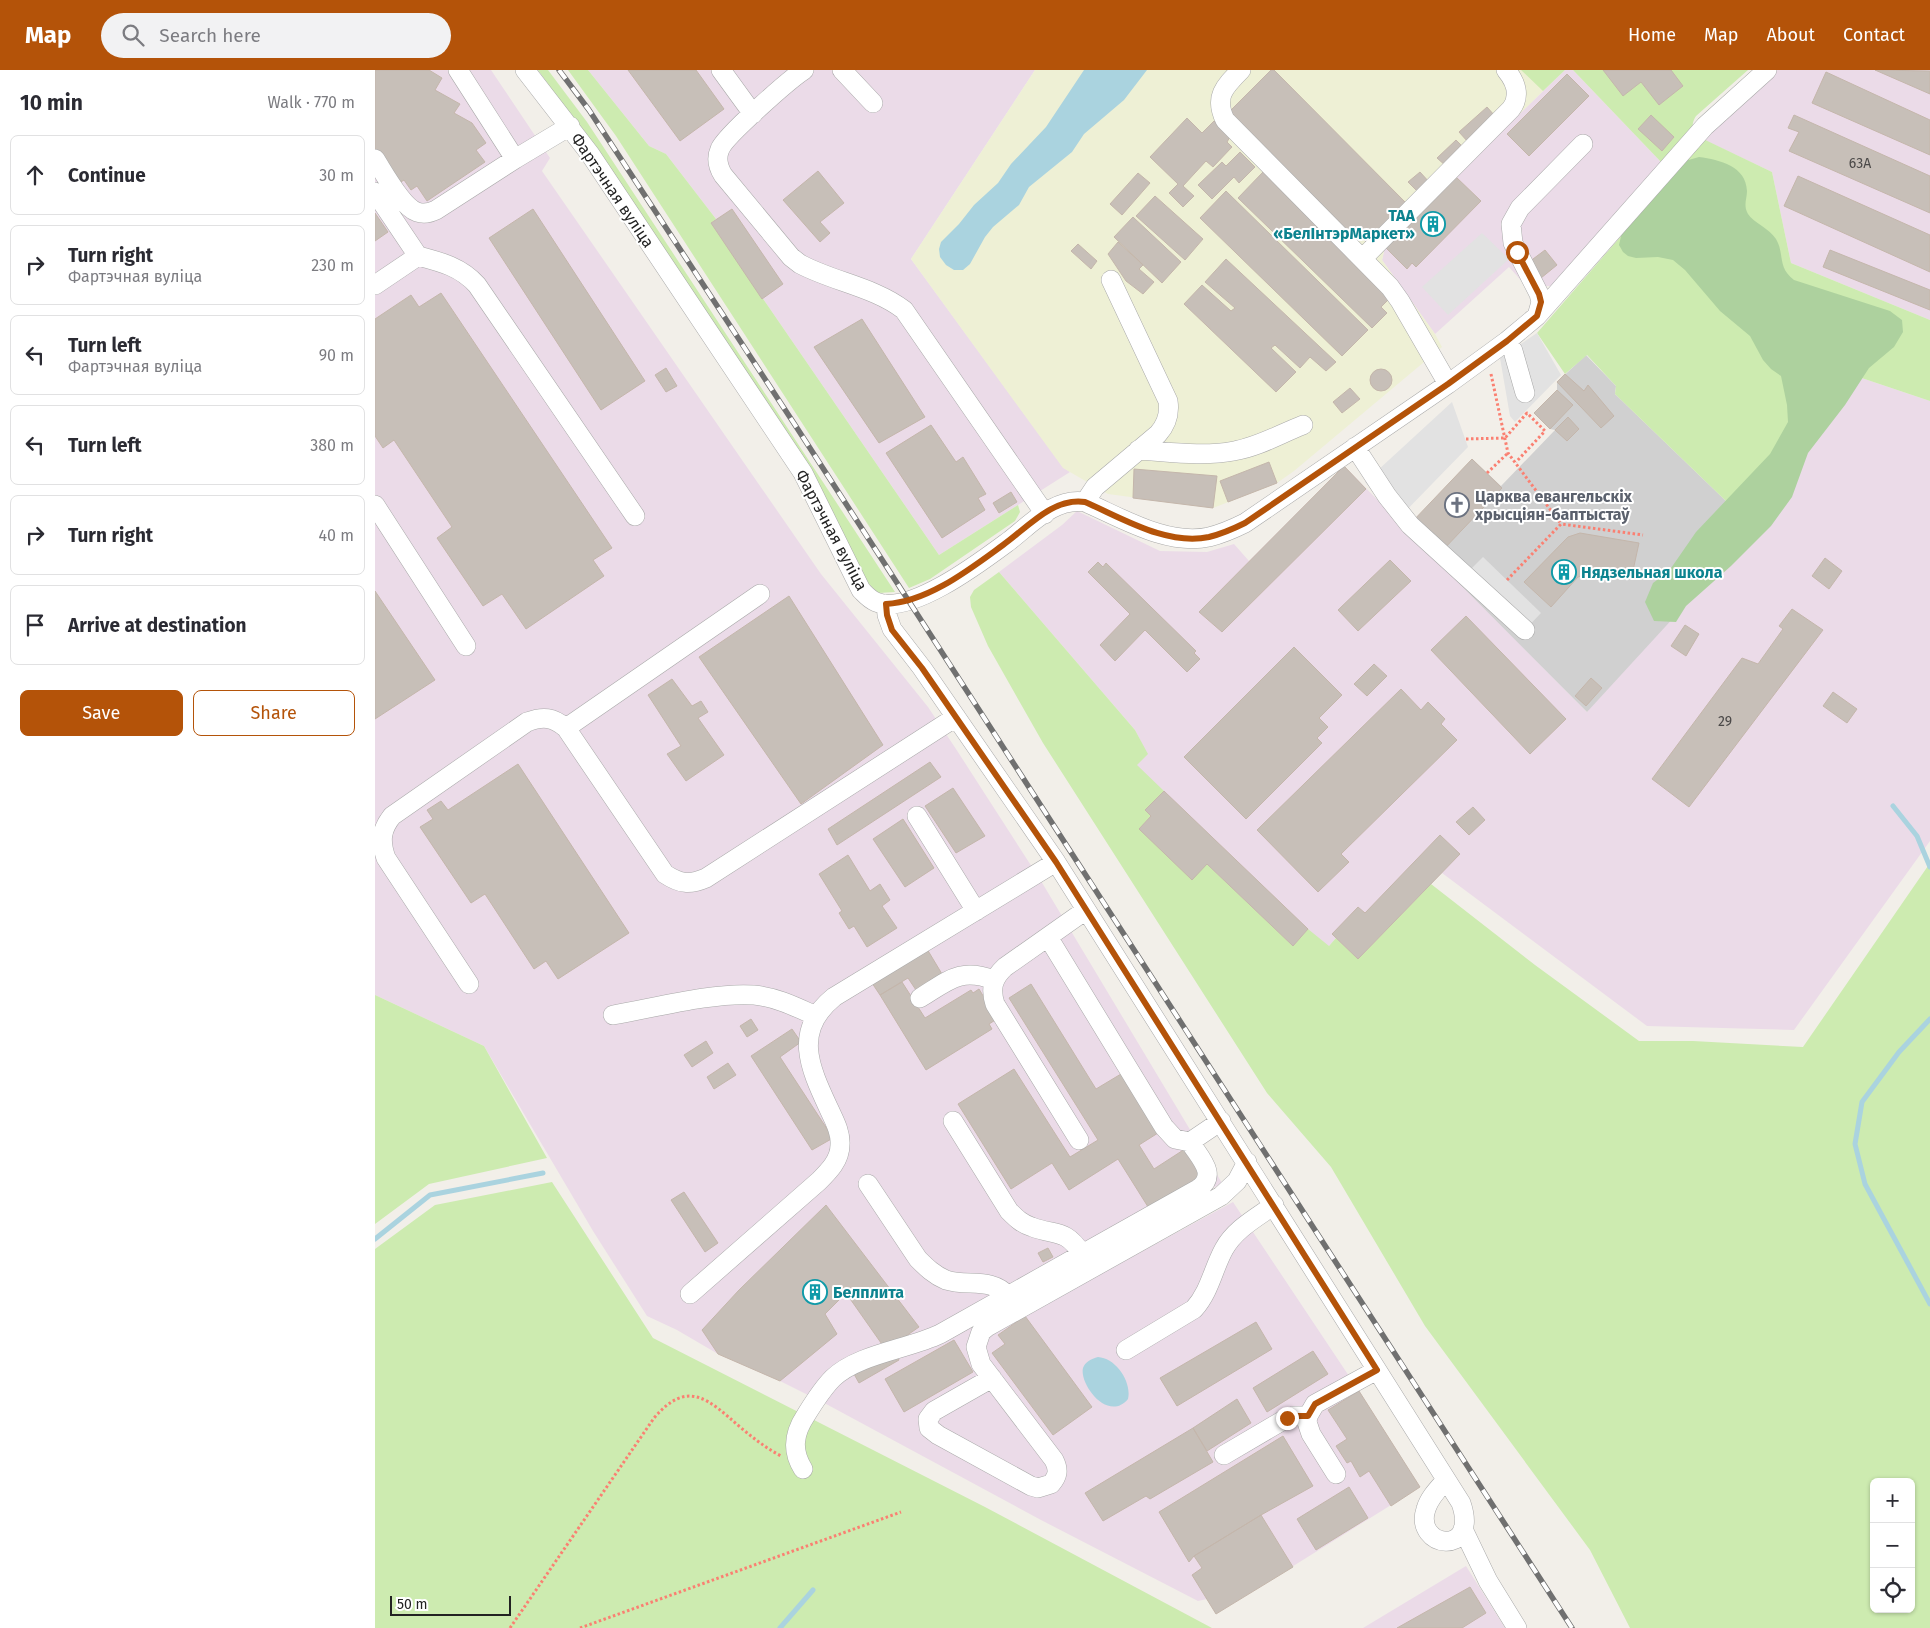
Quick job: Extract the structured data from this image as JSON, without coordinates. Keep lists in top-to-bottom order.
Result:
{
  "streets": {
    "street": ["Фартэчная вуліца"]
  },
  "places": {
    "building": ["ТАА «БелІнтэрМаркет»", "Нядзельная школа", "Белплита"],
    "church": ["Царква евангельскіх хрысціян-баптыстаў"]
  },
  "house_numbers": ["63А", "29"],
  "scale_bar": "50 m",
  "page": {
    "header": "Map",
    "search": "Search here",
    "nav": [
      "Home",
      "Map",
      "About",
      "Contact"
    ],
    "heading": ["10 min", "Walk · 770 m"],
    "list": [
      ["Continue", "30 m"],
      ["Turn right", "Фартэчная вуліца", "230 m"],
      ["Turn left", "Фартэчная вуліца", "90 m"],
      ["Turn left", "380 m"],
      ["Turn right", "40 m"],
      "Arrive at destination"
    ],
    "buttons": ["Save", "Share"],
    "map_buttons": ["+", "−"],
    "scale": "50 m"
  }
}
